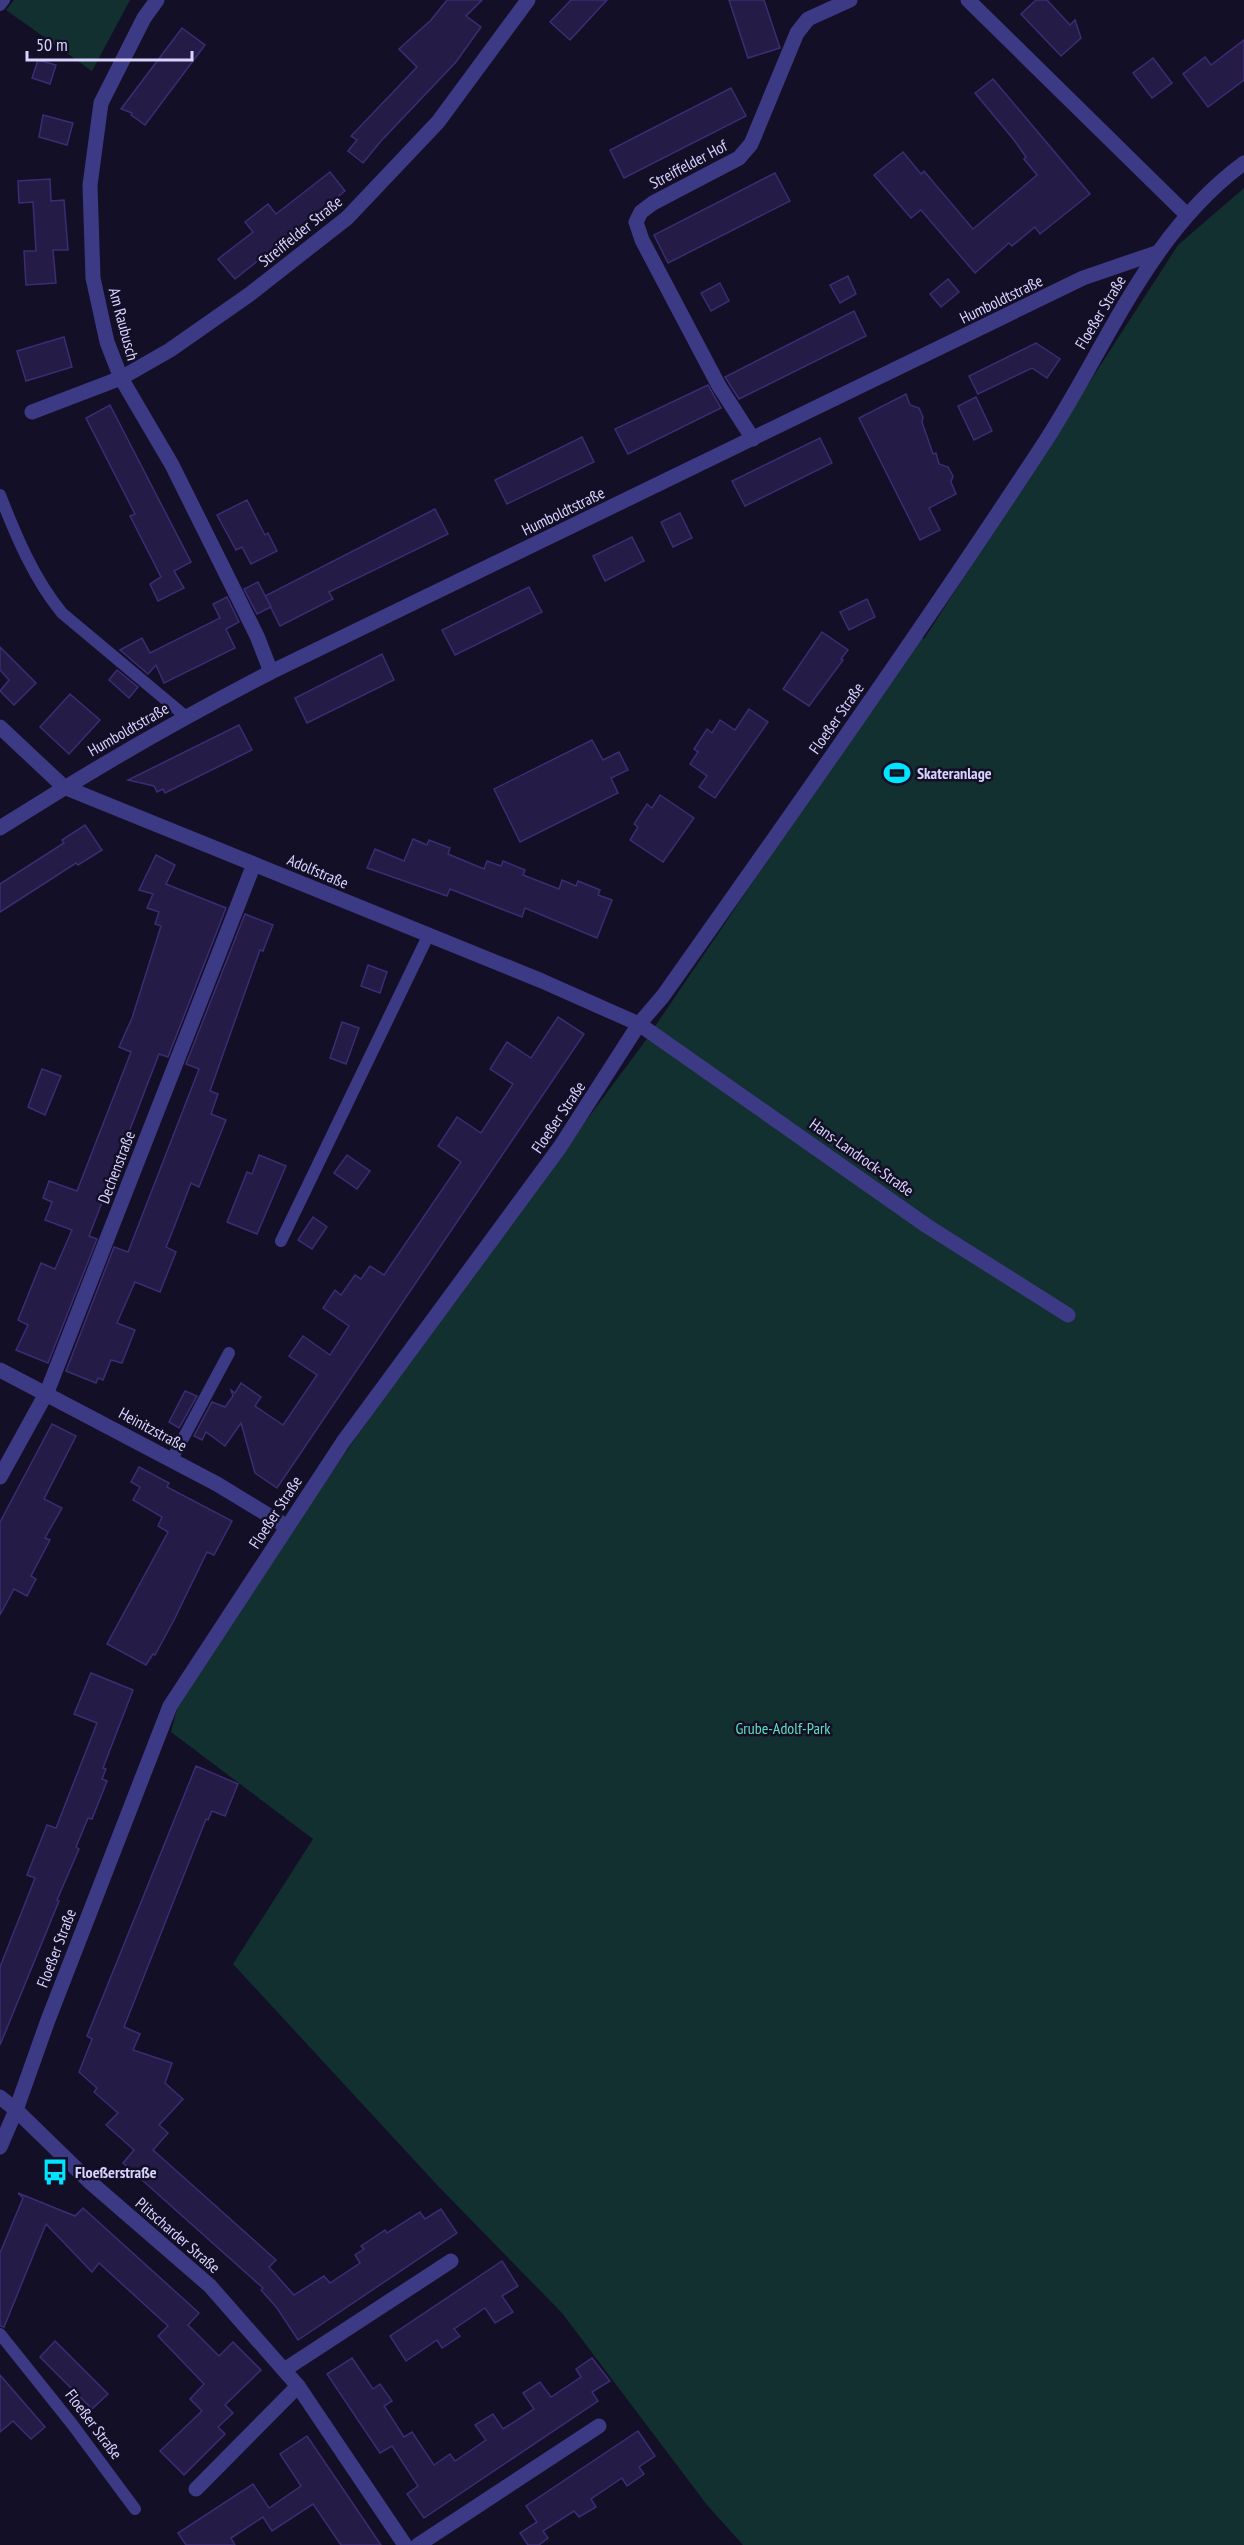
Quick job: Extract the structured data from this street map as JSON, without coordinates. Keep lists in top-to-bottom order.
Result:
{
  "streets": {
    "street": [
      "Streiffelder Hof",
      "Streiffelder Straße",
      "Humboldtstraße",
      "Floeßer Straße",
      "Am Raubusch",
      "Adolfstraße",
      "Hans-Landrock-Straße",
      "Dechenstraße",
      "Heinitzstraße",
      "Plitscharder Straße"
    ]
  },
  "crossings": [
    ["Streiffelder Hof", "Humboldtstraße"],
    ["Streiffelder Straße", "Am Raubusch"],
    ["Humboldtstraße", "Floeßer Straße"],
    ["Humboldtstraße", "Am Raubusch"],
    ["Humboldtstraße", "Adolfstraße"],
    ["Floeßer Straße", "Adolfstraße"],
    ["Floeßer Straße", "Hans-Landrock-Straße"],
    ["Floeßer Straße", "Heinitzstraße"],
    ["Floeßer Straße", "Plitscharder Straße"],
    ["Adolfstraße", "Hans-Landrock-Straße"],
    ["Adolfstraße", "Dechenstraße"],
    ["Dechenstraße", "Heinitzstraße"]
  ],
  "parks": ["Grube-Adolf-Park"],
  "places": {
    "sports": ["Skateranlage"],
    "bus stop": ["Floeßerstraße"]
  },
  "scale_bar": "50 m"
}
